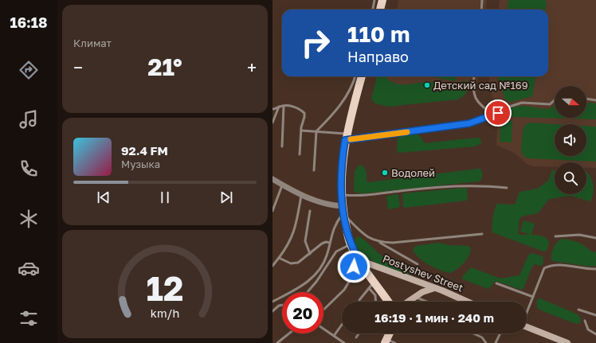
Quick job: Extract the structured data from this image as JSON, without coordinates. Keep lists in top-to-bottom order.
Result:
{
  "streets": {
    "main road": ["Postyshev Street"]
  },
  "places": ["Детский сад №169", "Водолей"],
  "north": "right",
  "page": {
    "tabs": "16:18",
    "tile": "Климат",
    "turn": ["110 m", "Направо"],
    "heat": ["−", "21°", "+"],
    "song": ["92.4 FM", "Музыка"],
    "limit": "20",
    "trip": "16:19 · 1 мин · 240 m",
    "gauge": ["12", "km/h"]
  }
}
